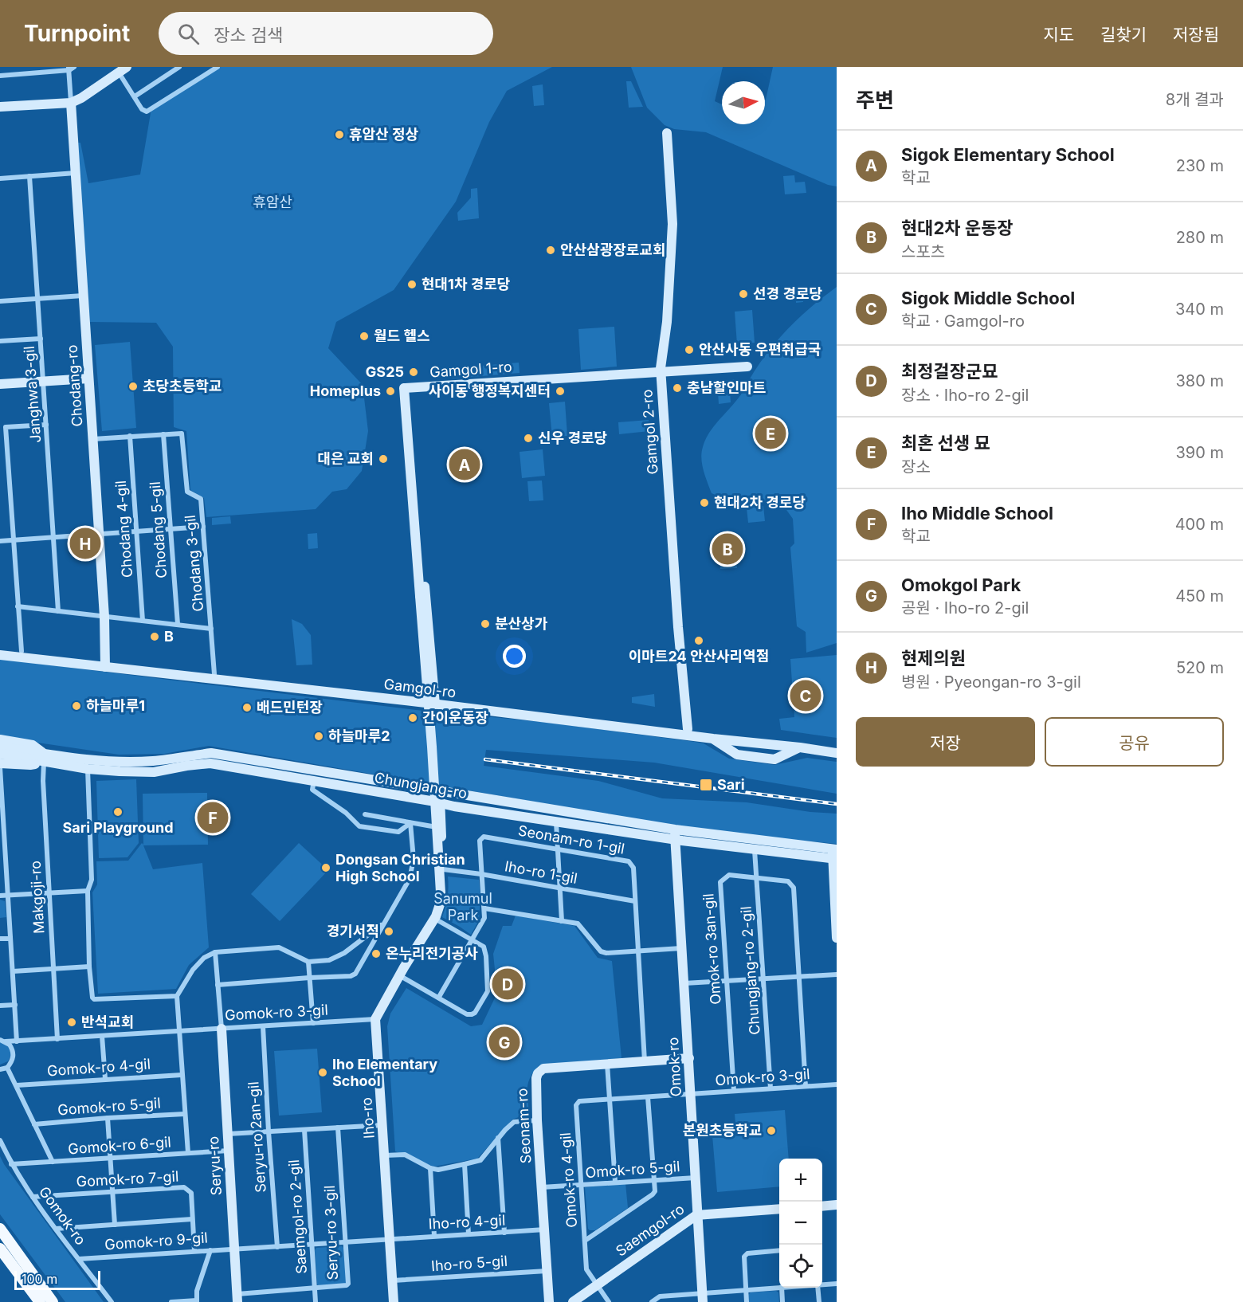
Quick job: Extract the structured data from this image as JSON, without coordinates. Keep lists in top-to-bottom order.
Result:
{
  "streets": {
    "street": [
      "Gamgol 1-ro",
      "Chodang-ro",
      "Janghwa 3-gil",
      "Gamgol 2-ro",
      "Chodang 4-gil",
      "Chodang 5-gil",
      "Chodang 3-gil",
      "Gamgol-ro",
      "Chungjang-ro",
      "Seonam-ro 1-gil",
      "Iho-ro 1-gil",
      "Makgoji-ro",
      "Omok-ro 3an-gil",
      "Chungjang-ro 2-gil",
      "Gomok-ro 3-gil",
      "Omok-ro",
      "Gomok-ro 4-gil",
      "Omok-ro 3-gil",
      "Gomok-ro 5-gil",
      "Iho-ro",
      "Seonam-ro",
      "Seryu-ro 2an-gil",
      "Gomok-ro 6-gil",
      "Seryu-ro",
      "Omok-ro 5-gil",
      "Gomok-ro 7-gil",
      "Omok-ro 4-gil",
      "Gomok-ro",
      "Saemgol-ro 2-gil",
      "Iho-ro 4-gil",
      "Saemgol-ro",
      "Seryu-ro 3-gil",
      "Gomok-ro 9-gil",
      "Iho-ro 5-gil"
    ]
  },
  "crossings": [
    ["Gamgol 1-ro", "Gamgol 2-ro"],
    ["Chodang-ro", "Chodang 3-gil"],
    ["Chodang-ro", "Gamgol-ro"],
    ["Gamgol 2-ro", "Gamgol-ro"],
    ["Chodang 4-gil", "Chodang 3-gil"],
    ["Chodang 5-gil", "Chodang 3-gil"],
    ["Chodang 3-gil", "Gamgol-ro"],
    ["Chungjang-ro", "Makgoji-ro"],
    ["Chungjang-ro", "Chungjang-ro 2-gil"],
    ["Chungjang-ro", "Omok-ro"],
    ["Seonam-ro 1-gil", "Iho-ro 1-gil"],
    ["Seonam-ro 1-gil", "Seonam-ro"],
    ["Makgoji-ro", "Gomok-ro 3-gil"],
    ["Omok-ro 3an-gil", "Chungjang-ro 2-gil"],
    ["Omok-ro 3an-gil", "Omok-ro 3-gil"],
    ["Chungjang-ro 2-gil", "Omok-ro 3-gil"],
    ["Gomok-ro 3-gil", "Iho-ro"],
    ["Gomok-ro 3-gil", "Seryu-ro 2an-gil"],
    ["Gomok-ro 3-gil", "Seryu-ro"],
    ["Omok-ro", "Omok-ro 3-gil"],
    ["Omok-ro", "Seonam-ro"],
    ["Omok-ro", "Omok-ro 5-gil"],
    ["Omok-ro", "Omok-ro 4-gil"],
    ["Omok-ro", "Saemgol-ro"],
    ["Omok-ro 3-gil", "Omok-ro 4-gil"],
    ["Iho-ro", "Iho-ro 4-gil"],
    ["Iho-ro", "Iho-ro 5-gil"],
    ["Seonam-ro", "Omok-ro 5-gil"],
    ["Seonam-ro", "Iho-ro 4-gil"],
    ["Seonam-ro", "Iho-ro 5-gil"],
    ["Seryu-ro 2an-gil", "Gomok-ro 9-gil"],
    ["Gomok-ro 6-gil", "Seryu-ro"],
    ["Gomok-ro 6-gil", "Gomok-ro"],
    ["Seryu-ro", "Seryu-ro 3-gil"],
    ["Seryu-ro", "Gomok-ro 9-gil"],
    ["Omok-ro 5-gil", "Omok-ro 4-gil"],
    ["Gomok-ro 7-gil", "Gomok-ro"],
    ["Gomok-ro 7-gil", "Gomok-ro 9-gil"],
    ["Omok-ro 4-gil", "Saemgol-ro"],
    ["Gomok-ro", "Gomok-ro 9-gil"],
    ["Saemgol-ro 2-gil", "Iho-ro 4-gil"],
    ["Saemgol-ro 2-gil", "Seryu-ro 3-gil"],
    ["Saemgol-ro 2-gil", "Gomok-ro 9-gil"],
    ["Iho-ro 4-gil", "Seryu-ro 3-gil"],
    ["Iho-ro 4-gil", "Gomok-ro 9-gil"]
  ],
  "parks": ["휴암산", "Sanumul Park"],
  "places": {
    "other": [
      "휴암산 정상",
      "안산삼광장로교회",
      "현대1차 경로당",
      "선경 경로당",
      "월드 헬스",
      "안산사동 우편취급국",
      "GS25",
      "초당초등학교",
      "충남할인마트",
      "Homeplus",
      "사이동 행정복지센터",
      "신우 경로당",
      "대은 교회",
      "현대2차 경로당",
      "분산상가",
      "B",
      "이마트24 안산사리역점",
      "하늘마루1",
      "배드민턴장",
      "간이운동장",
      "하늘마루2",
      "Sari Playground",
      "Dongsan Christian High School",
      "경기서적",
      "온누리전기공사",
      "반석교회",
      "Iho Elementary School",
      "본원초등학교"
    ],
    "transit": ["Sari"]
  },
  "scale_bar": "100 m",
  "north": "right",
  "page": {
    "header": "Turnpoint",
    "search": "장소 검색",
    "nav": ["지도", "길찾기", "저장됨"],
    "heading": ["주변", "8개 결과"],
    "list": [
      {
        "mark": "A",
        "name": "Sigok Elementary School",
        "note": "학교",
        "value": "230 m"
      },
      {
        "mark": "B",
        "name": "현대2차 운동장",
        "note": "스포츠",
        "value": "280 m"
      },
      {
        "mark": "C",
        "name": "Sigok Middle School",
        "note": "학교 · Gamgol-ro",
        "value": "340 m"
      },
      {
        "mark": "D",
        "name": "최정걸장군묘",
        "note": "장소 · Iho-ro 2-gil",
        "value": "380 m"
      },
      {
        "mark": "E",
        "name": "최혼 선생 묘",
        "note": "장소",
        "value": "390 m"
      },
      {
        "mark": "F",
        "name": "Iho Middle School",
        "note": "학교",
        "value": "400 m"
      },
      {
        "mark": "G",
        "name": "Omokgol Park",
        "note": "공원 · Iho-ro 2-gil",
        "value": "450 m"
      },
      {
        "mark": "H",
        "name": "현제의원",
        "note": "병원 · Pyeongan-ro 3-gil",
        "value": "520 m"
      }
    ],
    "pins": [
      "E",
      "A",
      "H",
      "B",
      "C",
      "F",
      "D",
      "G"
    ],
    "buttons": ["저장", "공유"],
    "map_buttons": ["+", "−"],
    "scale": "100 m"
  }
}
